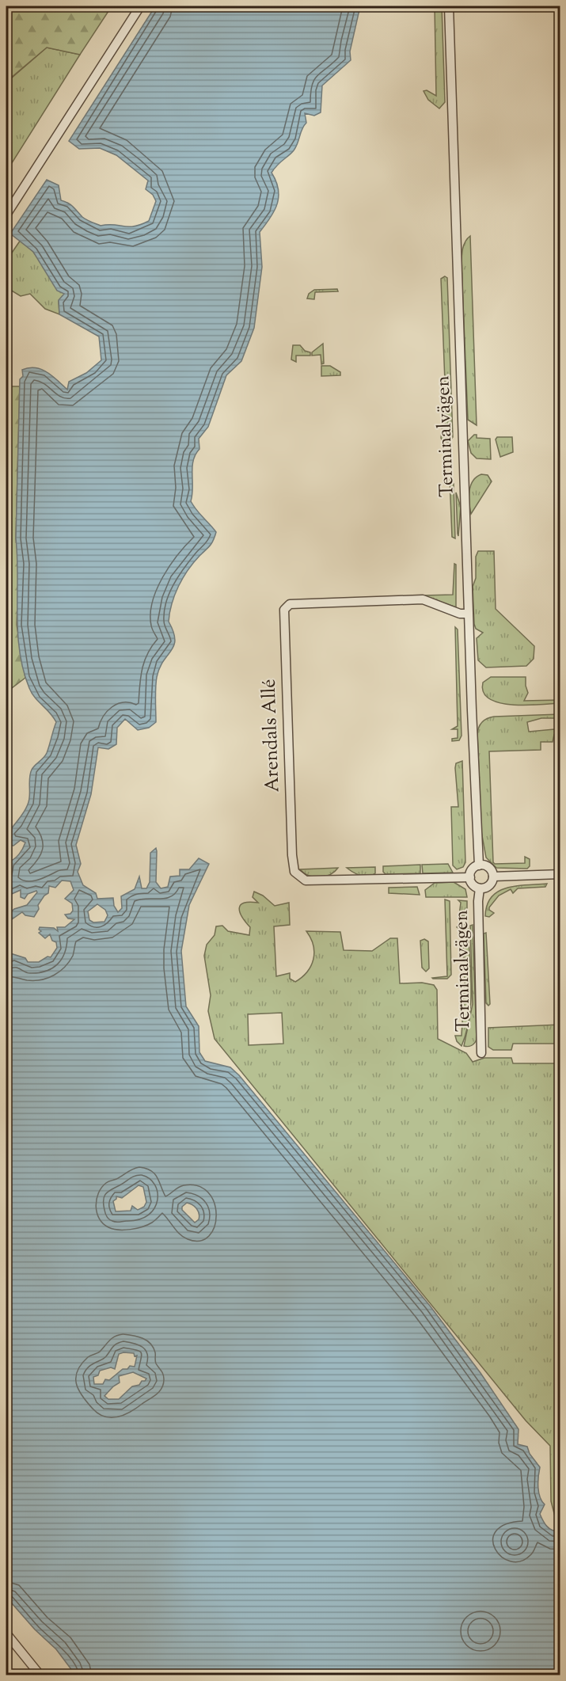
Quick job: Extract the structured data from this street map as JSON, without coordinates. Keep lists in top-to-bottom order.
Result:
{
  "streets": {
    "street": ["Terminalvägen", "Arendals Allé"]
  },
  "crossings": [
    ["Terminalvägen", "Arendals Allé"]
  ]
}
